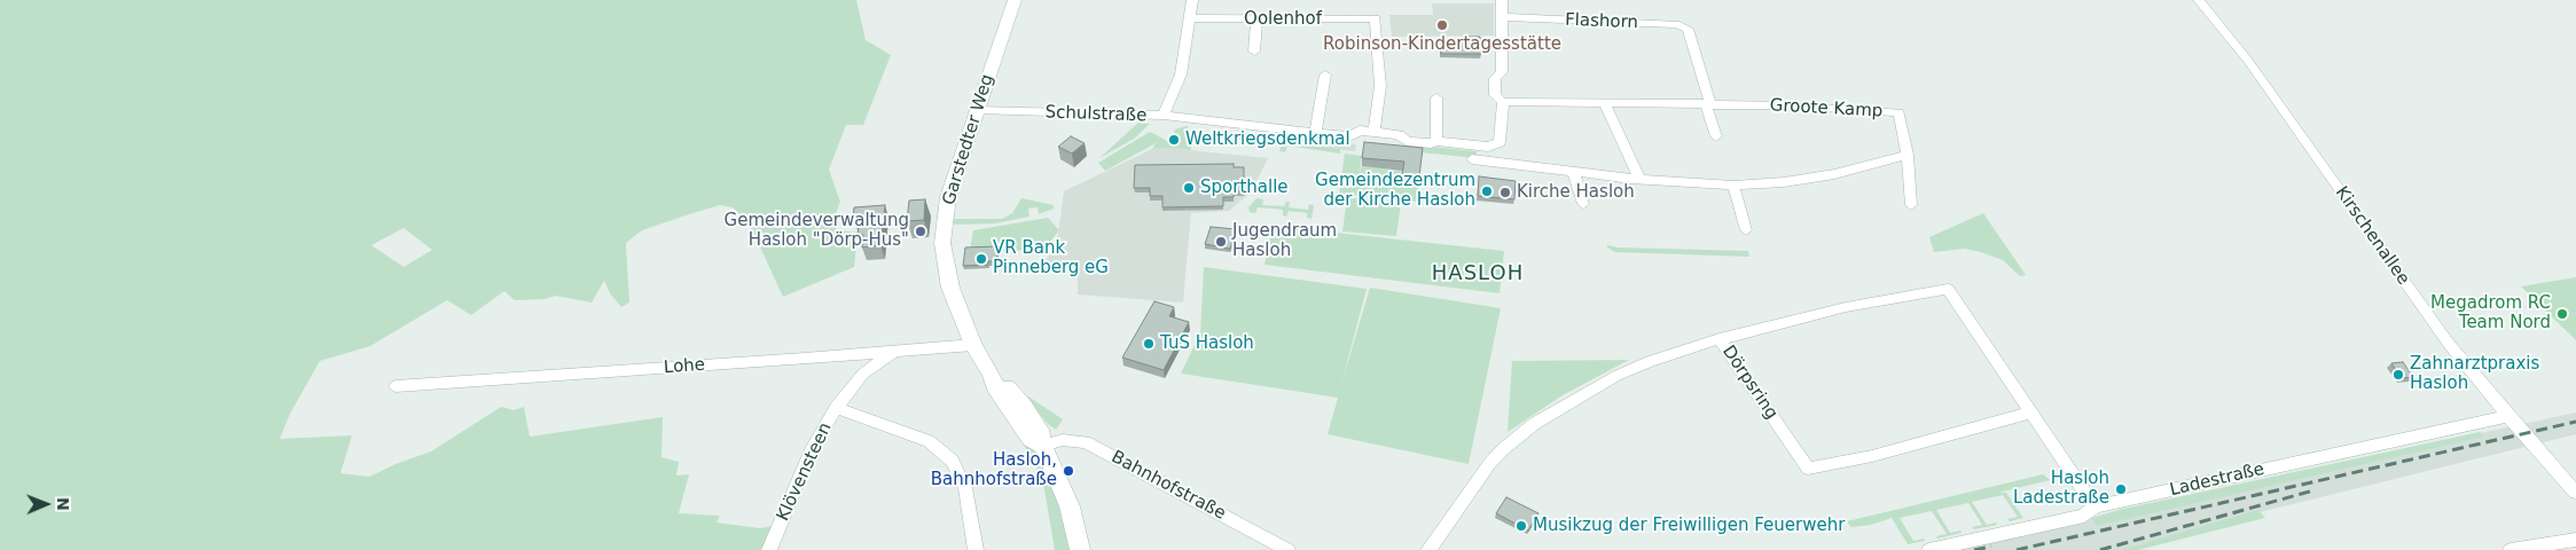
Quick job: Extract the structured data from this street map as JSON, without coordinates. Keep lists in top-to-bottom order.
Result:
{
  "streets": {
    "main road": ["Garstedter Weg"],
    "street": [
      "Oolenhof",
      "Flashorn",
      "Groote Kamp",
      "Schulstraße",
      "Kirschenallee",
      "Lohe",
      "Dörpsring",
      "Klövensteen",
      "Ladestraße",
      "Bahnhofstraße"
    ]
  },
  "crossings": [
    ["Oolenhof", "Schulstraße"],
    ["Flashorn", "Groote Kamp"],
    ["Schulstraße", "Garstedter Weg"],
    ["Garstedter Weg", "Lohe"],
    ["Garstedter Weg", "Bahnhofstraße"],
    ["Kirschenallee", "Ladestraße"],
    ["Lohe", "Klövensteen"],
    ["Dörpsring", "Ladestraße"]
  ],
  "districts": ["HASLOH"],
  "places": [
    "Robinson-Kindertagesstätte",
    "Weltkriegsdenkmal",
    "Sporthalle",
    "Gemeindezentrum der Kirche Hasloh",
    "Kirche Hasloh",
    "Gemeindeverwaltung Hasloh \"Dörp-Hus\"",
    "Jugendraum Hasloh",
    "VR Bank Pinneberg eG",
    "Megadrom RC Team Nord",
    "TuS Hasloh",
    "Zahnarztpraxis Hasloh",
    "Hasloh, Bahnhofstraße",
    "Hasloh Ladestraße",
    "Musikzug der Freiwilligen Feuerwehr"
  ],
  "north": "right"
}
